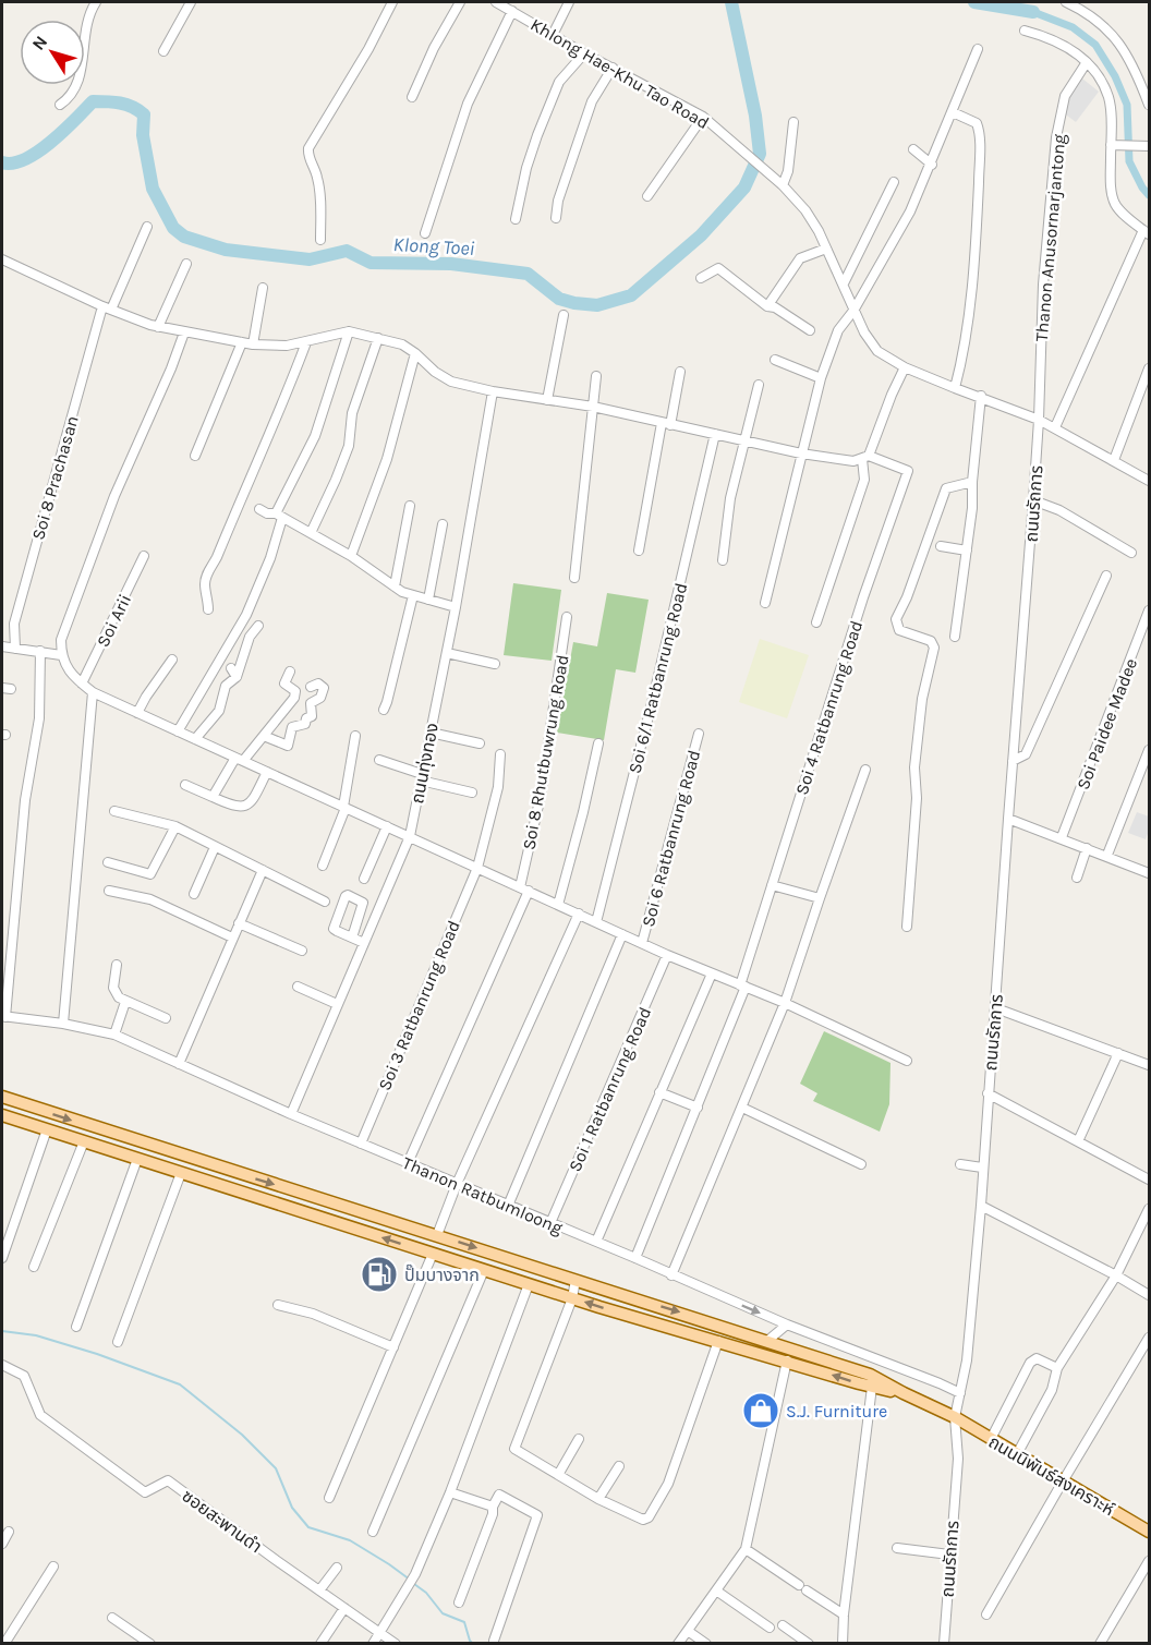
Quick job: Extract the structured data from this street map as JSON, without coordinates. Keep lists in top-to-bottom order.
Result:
{
  "streets": {
    "main road": ["ถนนนิพันธ์สงเคราะห์"],
    "street": [
      "Khlong Hae-Khu Tao Road",
      "Thanon Anusornarjantong",
      "Soi 8 Prachasan",
      "ถนนรัถการ",
      "Soi Arii",
      "Soi 6/1 Ratbanrung Road",
      "Soi 4 Ratbanrung Road",
      "Soi Paidee Madee",
      "Soi 8 Rhutbuwrung Road",
      "ถนนทุ่งทอง",
      "Soi 6 Ratbanrung Road",
      "Soi 3 Ratbanrung Road",
      "Soi 1 Ratbanrung Road",
      "Thanon Ratbumloong",
      "ซอยสะพานดำ"
    ]
  },
  "crossings": [
    ["Khlong Hae-Khu Tao Road", "Thanon Anusornarjantong"],
    ["Khlong Hae-Khu Tao Road", "ถนนรัถการ"],
    ["Thanon Anusornarjantong", "ถนนรัถการ"],
    ["ถนนรัถการ", "Thanon Ratbumloong"],
    ["ถนนรัถการ", "ถนนนิพันธ์สงเคราะห์"],
    ["Soi 4 Ratbanrung Road", "Thanon Ratbumloong"],
    ["Soi 8 Rhutbuwrung Road", "Thanon Ratbumloong"],
    ["ถนนทุ่งทอง", "Thanon Ratbumloong"],
    ["Soi 3 Ratbanrung Road", "Thanon Ratbumloong"],
    ["Soi 1 Ratbanrung Road", "Thanon Ratbumloong"]
  ],
  "water": ["Klong Toei"],
  "places": {
    "fuel station": ["ปั๊มบางจาก"],
    "shop": ["S.J. Furniture"]
  },
  "north": "top left"
}
